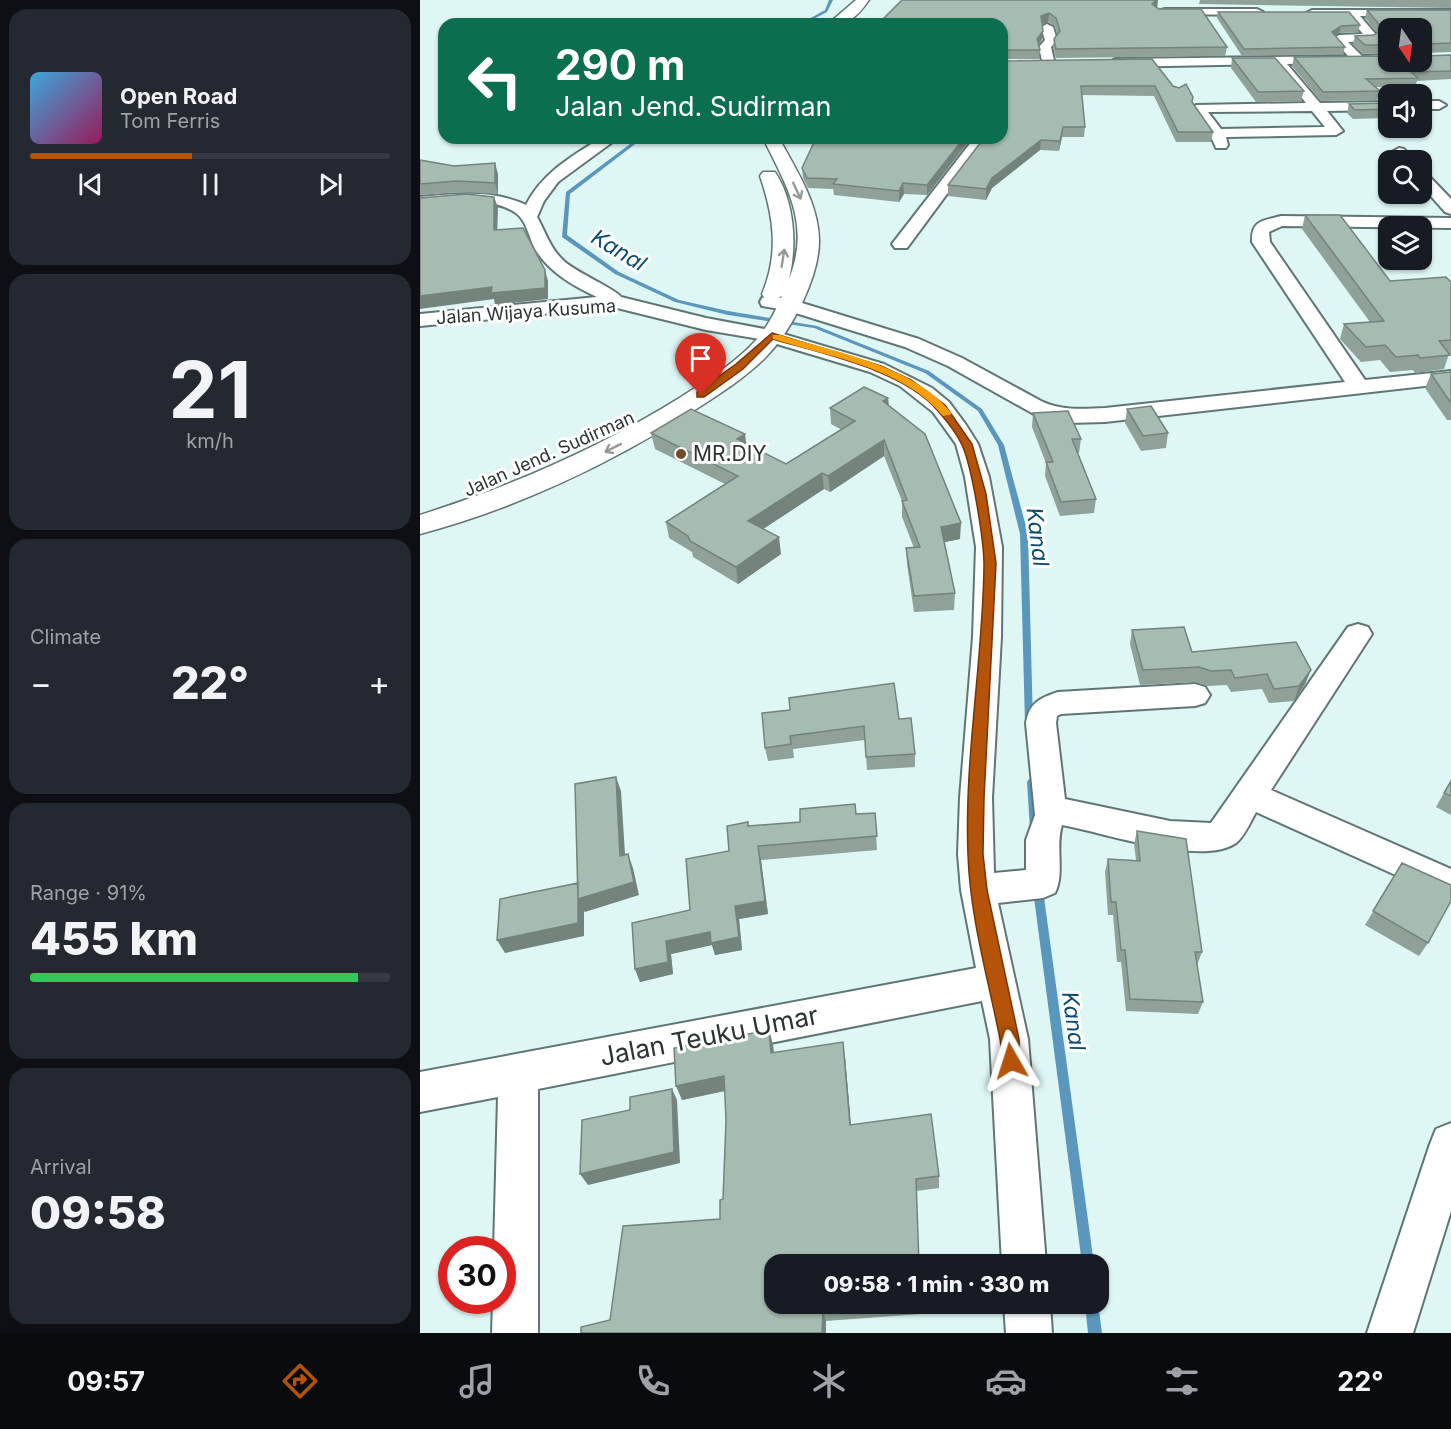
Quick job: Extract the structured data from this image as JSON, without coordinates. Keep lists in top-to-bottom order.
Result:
{
  "streets": {
    "highway": ["Jalan Jend. Sudirman"],
    "street": ["Jalan Wijaya Kusuma", "Jalan Teuku Umar"]
  },
  "crossings": [
    ["Jalan Wijaya Kusuma", "Jalan Jend. Sudirman"]
  ],
  "water": ["Kanal"],
  "places": ["MR.DIY"],
  "north": "bottom",
  "page": {
    "turn": ["290 m", "Jalan Jend. Sudirman"],
    "song": ["Open Road", "Tom Ferris"],
    "tile": [
      ["21", "km/h"],
      "Climate",
      ["Range · 91%", "455 km"],
      ["Arrival", "09:58"]
    ],
    "heat": ["−", "22°", "+"],
    "limit": "30",
    "trip": "09:58 · 1 min · 330 m",
    "tabs": ["09:57", "22°"]
  }
}
